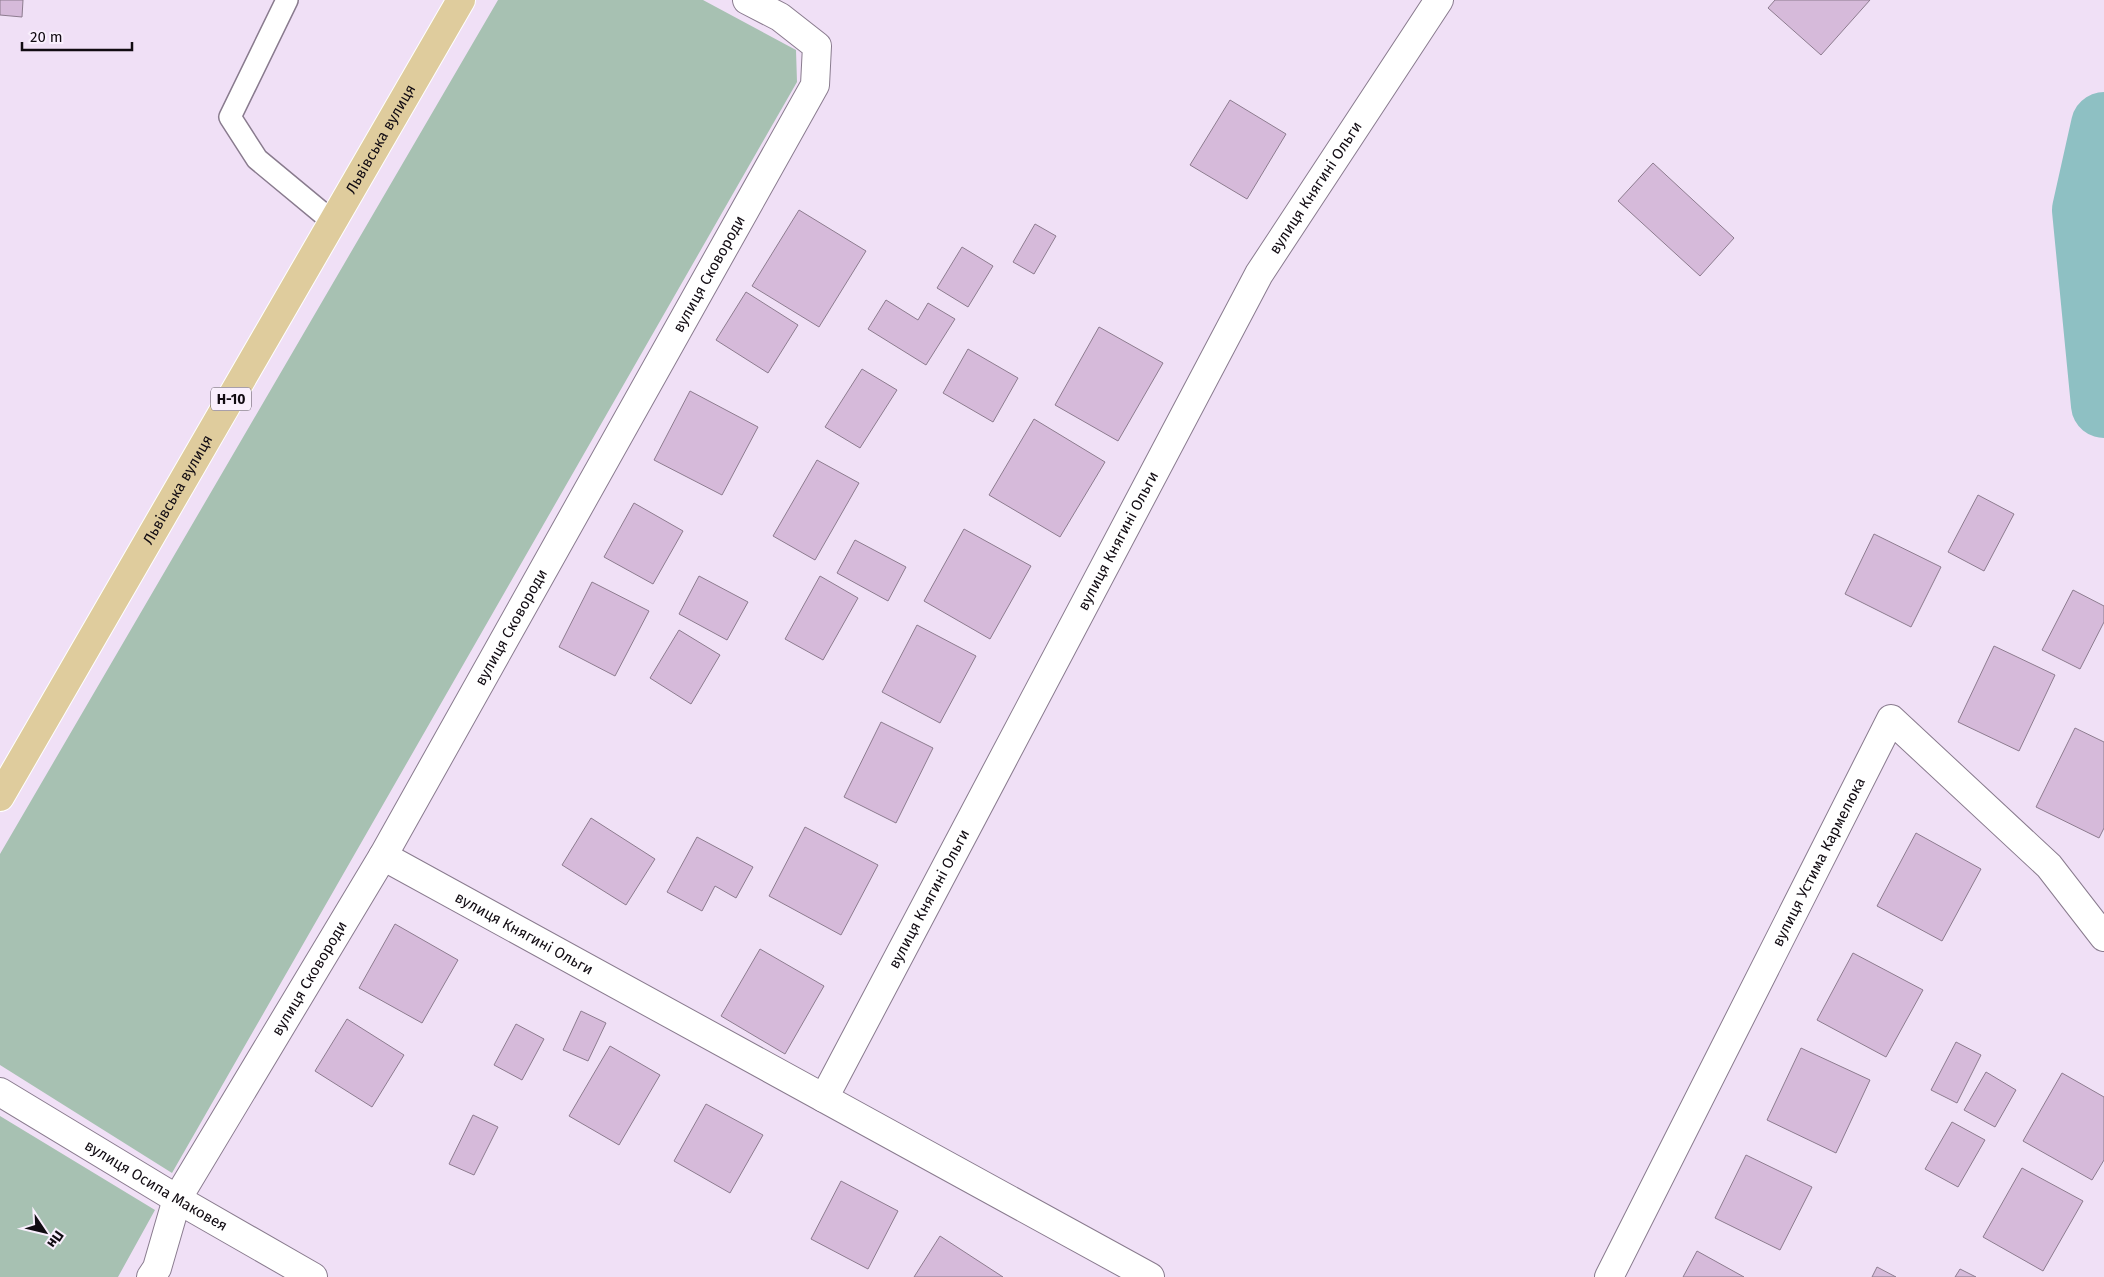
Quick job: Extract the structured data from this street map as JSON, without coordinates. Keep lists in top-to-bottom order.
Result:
{
  "streets": {
    "main road": ["Львівська вулиця", "Н-10"],
    "street": [
      "вулиця Княгині Ольги",
      "вулиця Сковороди",
      "вулиця Устима Кармелюка",
      "вулиця Осипа Маковея"
    ]
  },
  "crossings": [
    ["вулиця Княгині Ольги", "вулиця Сковороди"],
    ["вулиця Сковороди", "вулиця Осипа Маковея"]
  ],
  "scale_bar": "20 m",
  "north": "bottom right"
}
